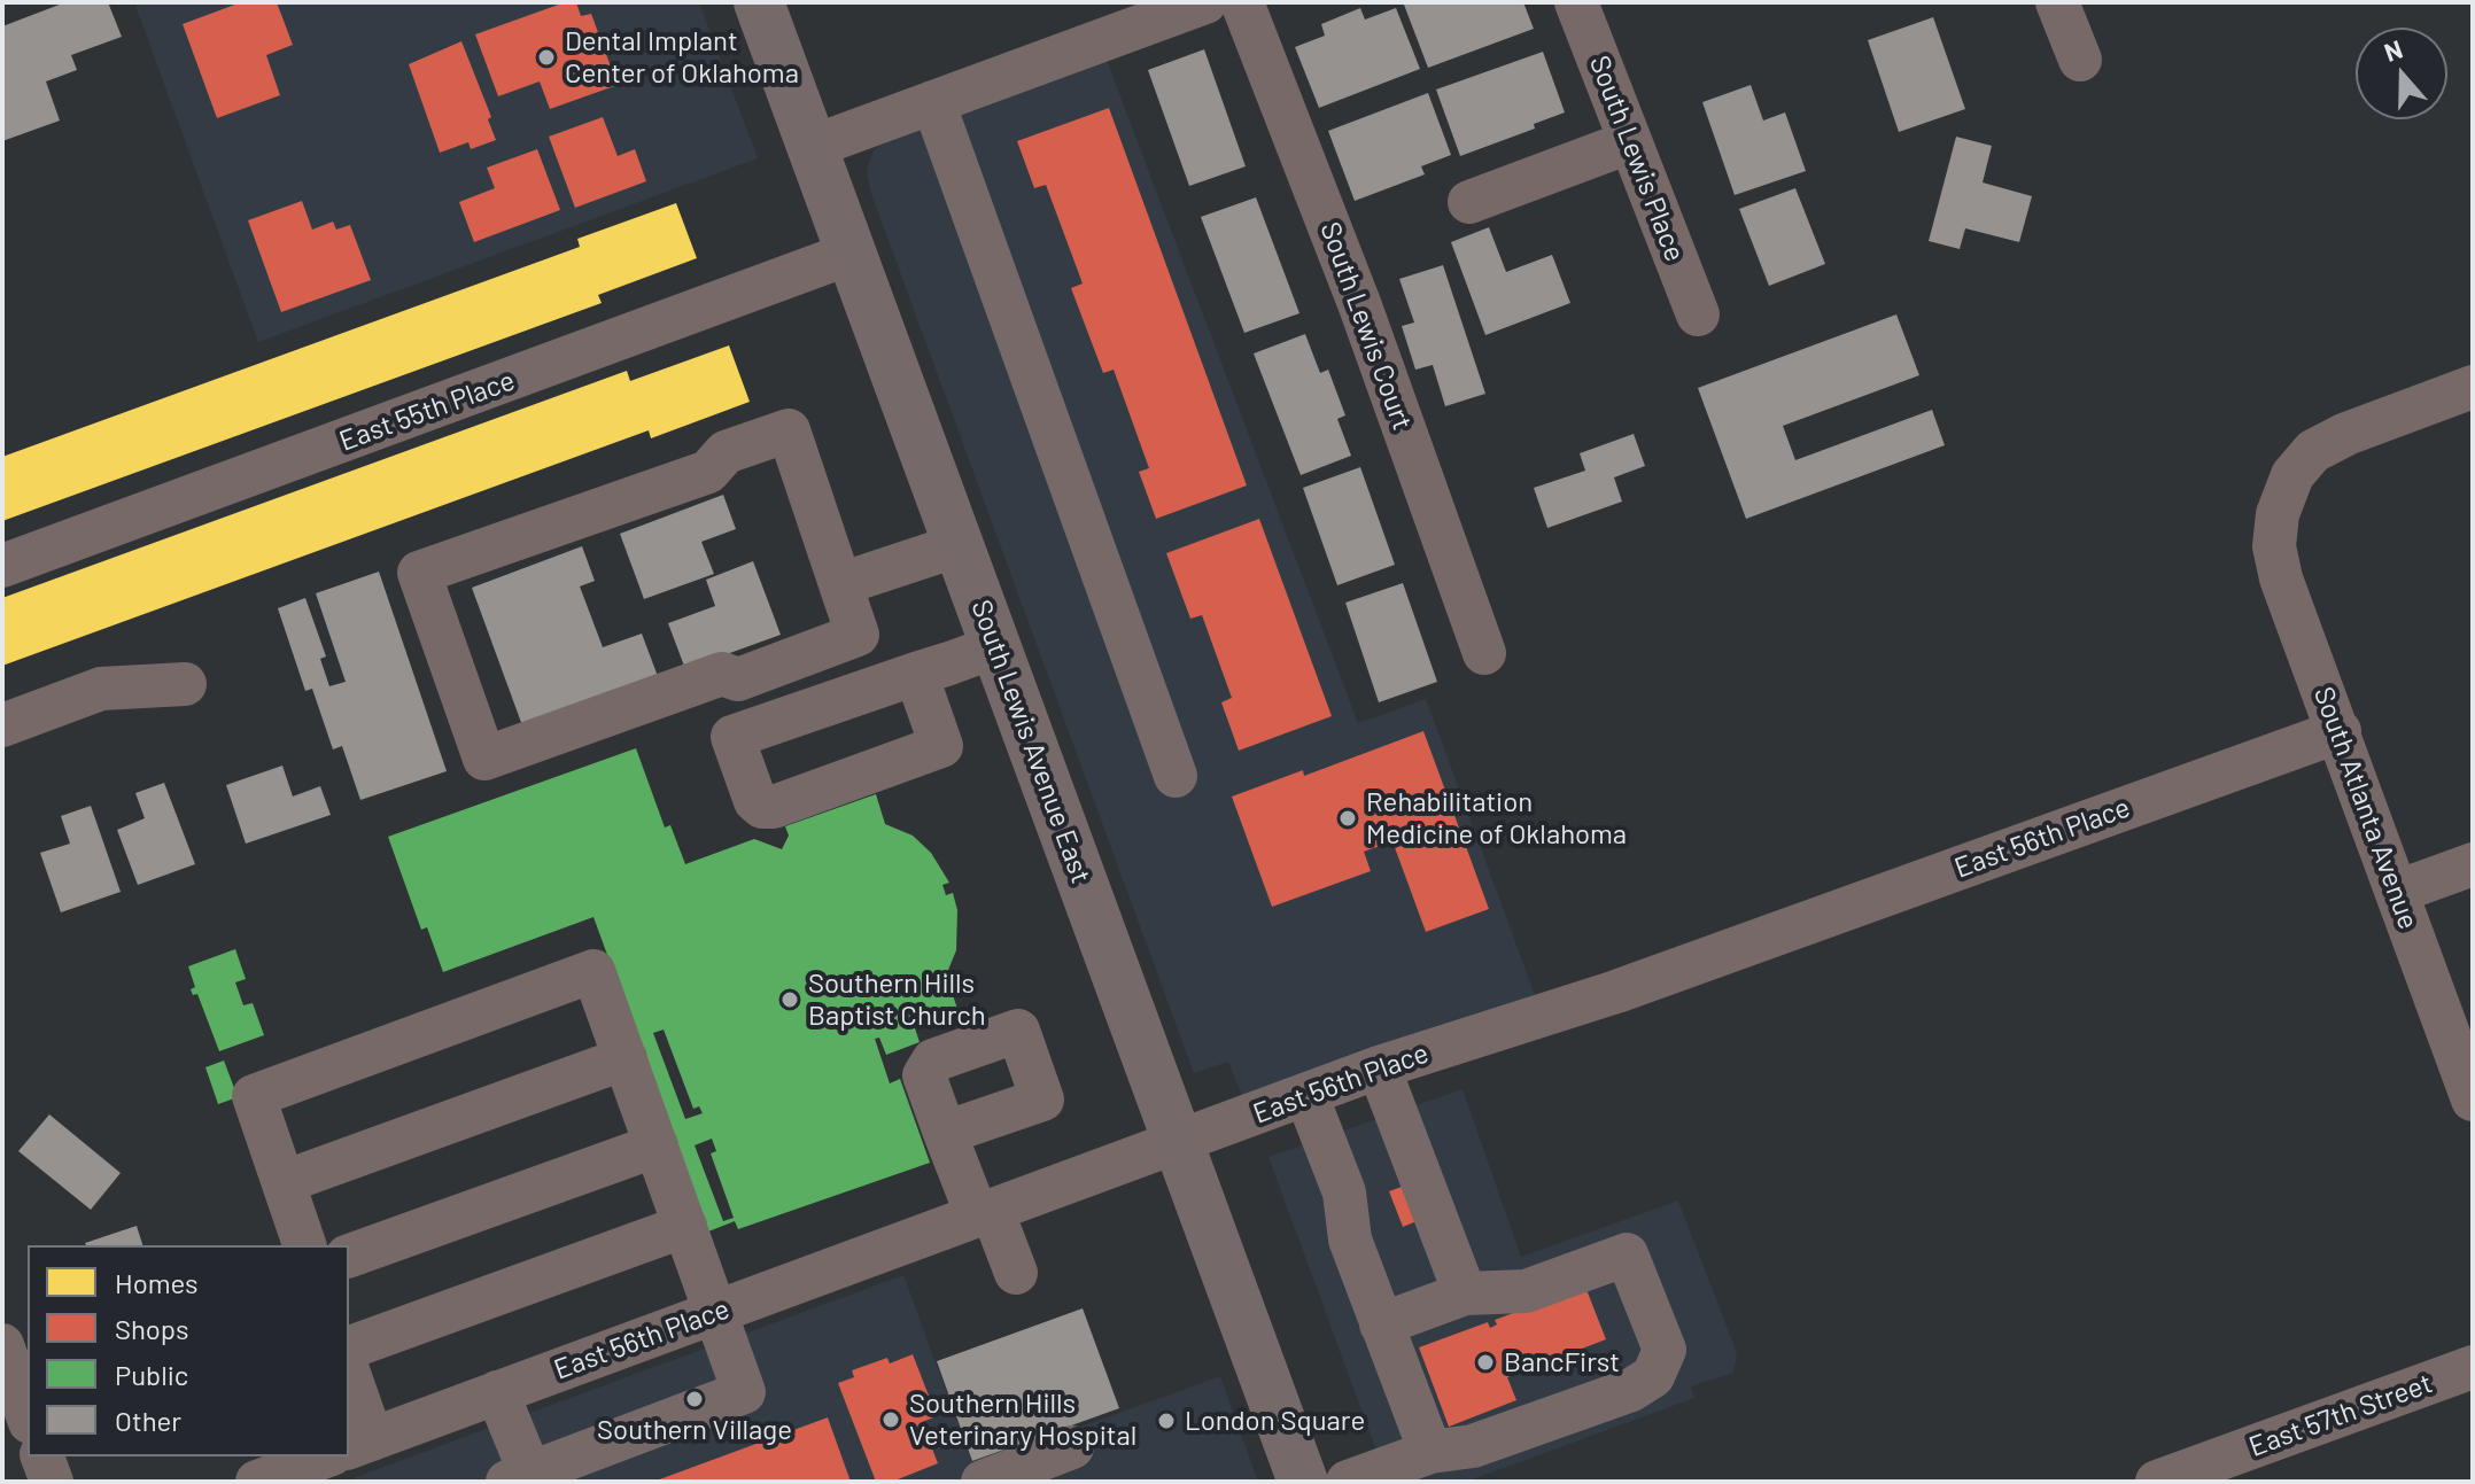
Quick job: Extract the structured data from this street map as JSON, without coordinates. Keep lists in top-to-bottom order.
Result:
{
  "streets": {
    "main road": ["South Lewis Avenue East"],
    "street": [
      "South Lewis Place",
      "South Lewis Court",
      "East 55th Place",
      "South Atlanta Avenue",
      "East 56th Place",
      "East 57th Street"
    ]
  },
  "crossings": [
    ["East 55th Place", "South Lewis Avenue East"],
    ["South Lewis Avenue East", "East 56th Place"],
    ["South Atlanta Avenue", "East 56th Place"]
  ],
  "places": [
    "Dental Implant Center of Oklahoma",
    "Rehabilitation Medicine of Oklahoma",
    "Southern Hills Baptist Church",
    "BancFirst",
    "Southern Village",
    "Southern Hills Veterinary Hospital",
    "London Square"
  ],
  "legend": [
    "Homes",
    "Shops",
    "Public",
    "Other"
  ],
  "north": "top"
}
